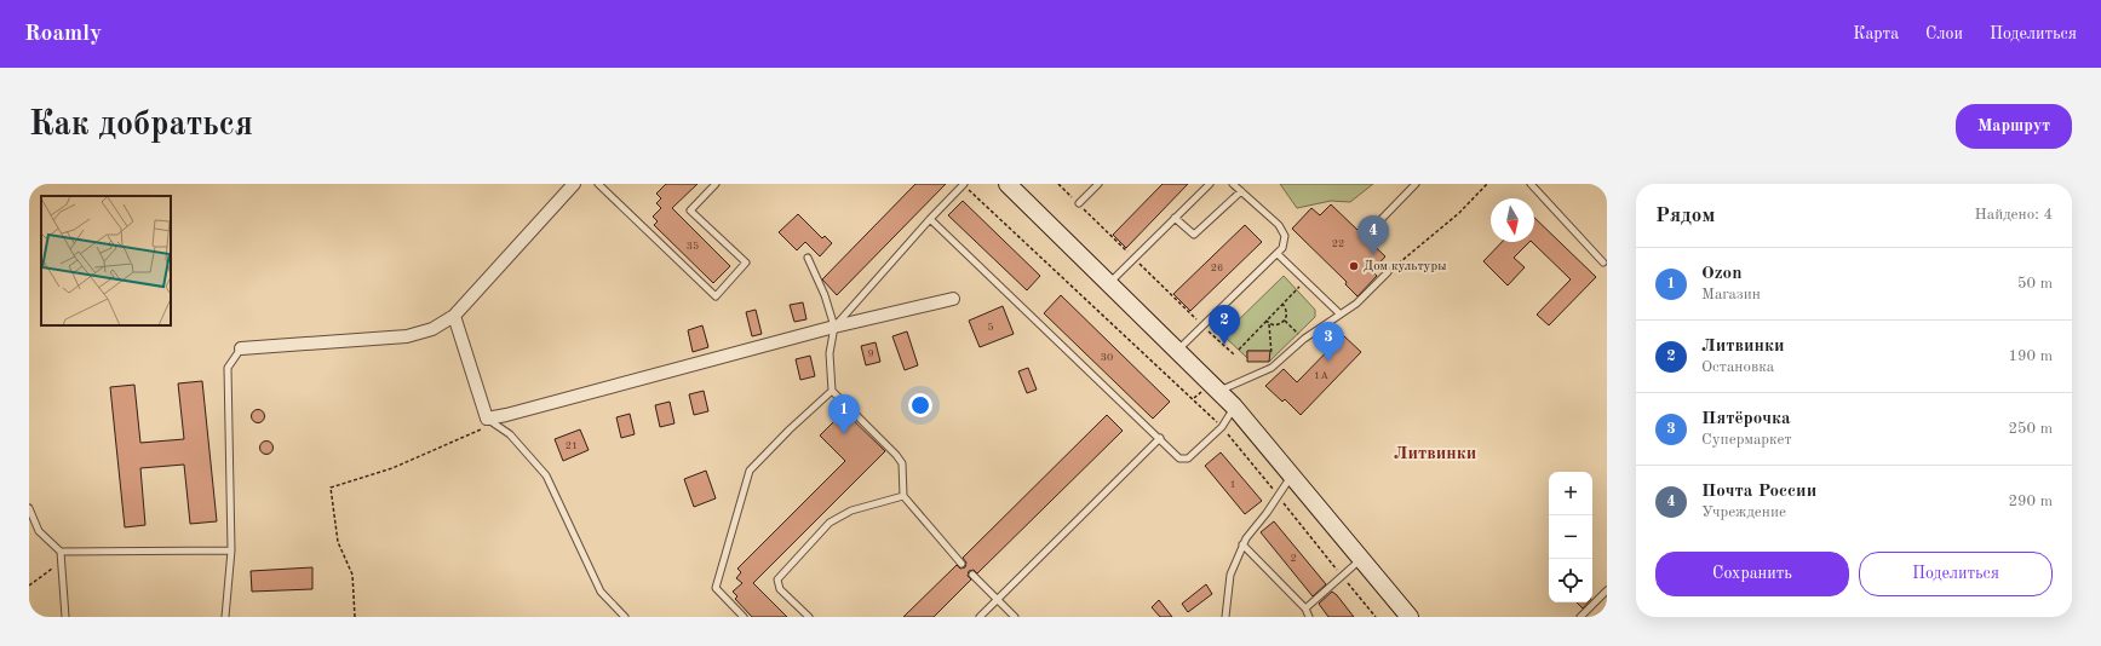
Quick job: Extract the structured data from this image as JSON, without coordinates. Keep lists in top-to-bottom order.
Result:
{
  "districts": ["Литвинки"],
  "places": ["Дом культуры"],
  "house_numbers": [
    "22",
    "35",
    "26",
    "5",
    "9",
    "30",
    "1А",
    "21",
    "1",
    "2"
  ],
  "north": "bottom",
  "page": {
    "header": "Roamly",
    "nav": ["Карта", "Слои", "Поделиться"],
    "buttons": [
      "Маршрут",
      ["Сохранить", "Поделиться"]
    ],
    "title": "Как добраться",
    "heading": ["Рядом", "Найдено: 4"],
    "pins": [
      "4",
      "2",
      "3",
      "1"
    ],
    "list": [
      {
        "mark": "1",
        "name": "Ozon",
        "note": "Магазин",
        "value": "50 m"
      },
      {
        "mark": "2",
        "name": "Литвинки",
        "note": "Остановка",
        "value": "190 m"
      },
      {
        "mark": "3",
        "name": "Пятёрочка",
        "note": "Супермаркет",
        "value": "250 m"
      },
      {
        "mark": "4",
        "name": "Почта России",
        "note": "Учреждение",
        "value": "290 m"
      }
    ],
    "map_buttons": ["+", "−"]
  }
}
